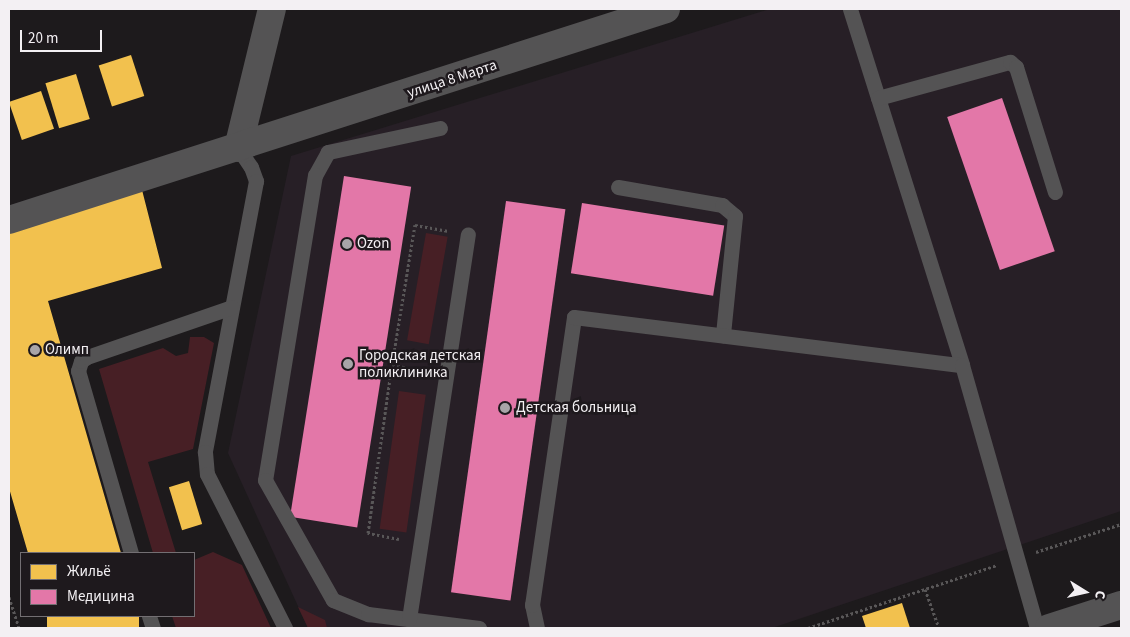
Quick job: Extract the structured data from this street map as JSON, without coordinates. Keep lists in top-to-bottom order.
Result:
{
  "streets": {
    "street": ["улица 8 Марта"]
  },
  "places": [
    "Ozon",
    "Олимп",
    "Городская детская поликлиника",
    "Детская больница"
  ],
  "legend": ["Жильё", "Медицина"],
  "scale_bar": "20 m",
  "north": "right"
}
